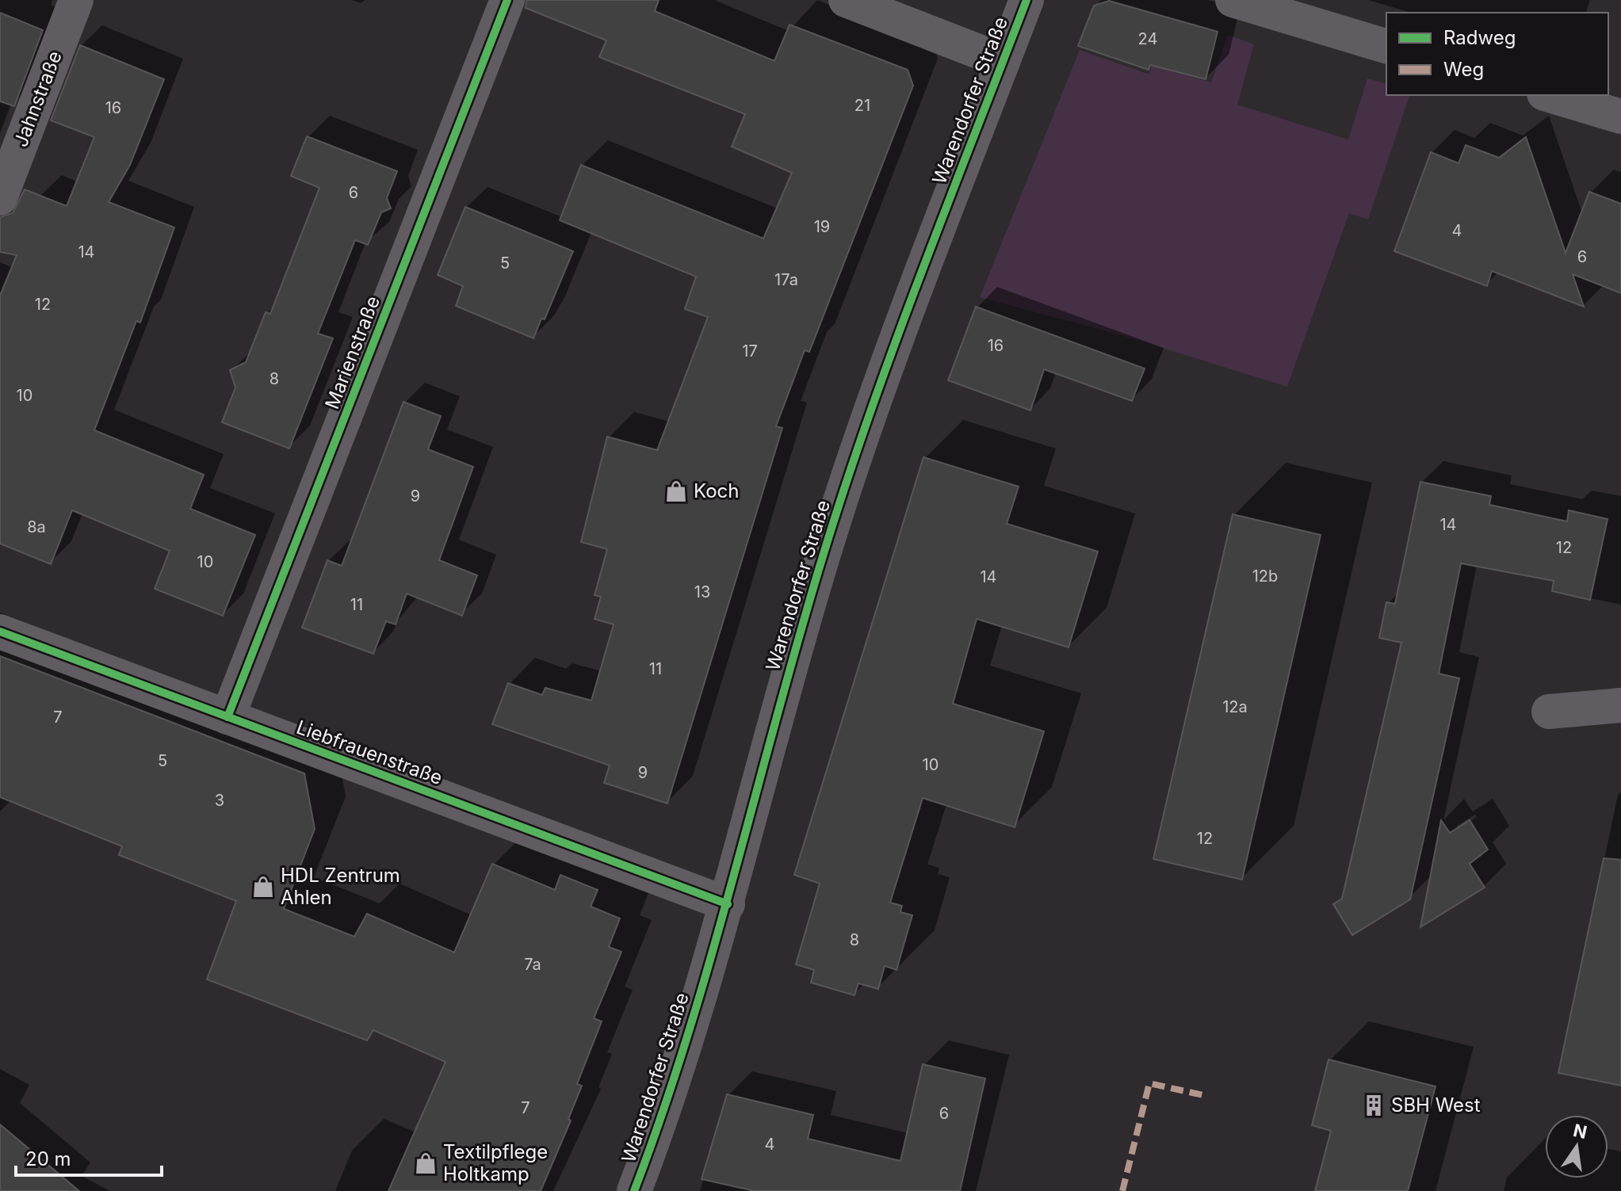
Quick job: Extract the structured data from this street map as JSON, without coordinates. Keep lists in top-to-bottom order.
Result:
{
  "streets": {
    "street": [
      "Jahnstraße",
      "Warendorfer Straße",
      "Marienstraße",
      "Liebfrauenstraße"
    ]
  },
  "crossings": [
    ["Warendorfer Straße", "Liebfrauenstraße"],
    ["Marienstraße", "Liebfrauenstraße"]
  ],
  "places": {
    "shop": ["Koch", "HDL Zentrum Ahlen", "Textilpflege Holtkamp"],
    "building": ["SBH West"]
  },
  "house_numbers": [
    "24",
    "21",
    "16",
    "6",
    "19",
    "4",
    "14",
    "6",
    "5",
    "17a",
    "12",
    "16",
    "17",
    "8",
    "10",
    "9",
    "14",
    "8a",
    "12",
    "10",
    "12b",
    "14",
    "13",
    "11",
    "11",
    "12a",
    "7",
    "5",
    "10",
    "9",
    "3",
    "12",
    "8",
    "7a",
    "7",
    "6",
    "4"
  ],
  "legend": ["Radweg", "Weg"],
  "scale_bar": "20 m",
  "north": "top"
}
